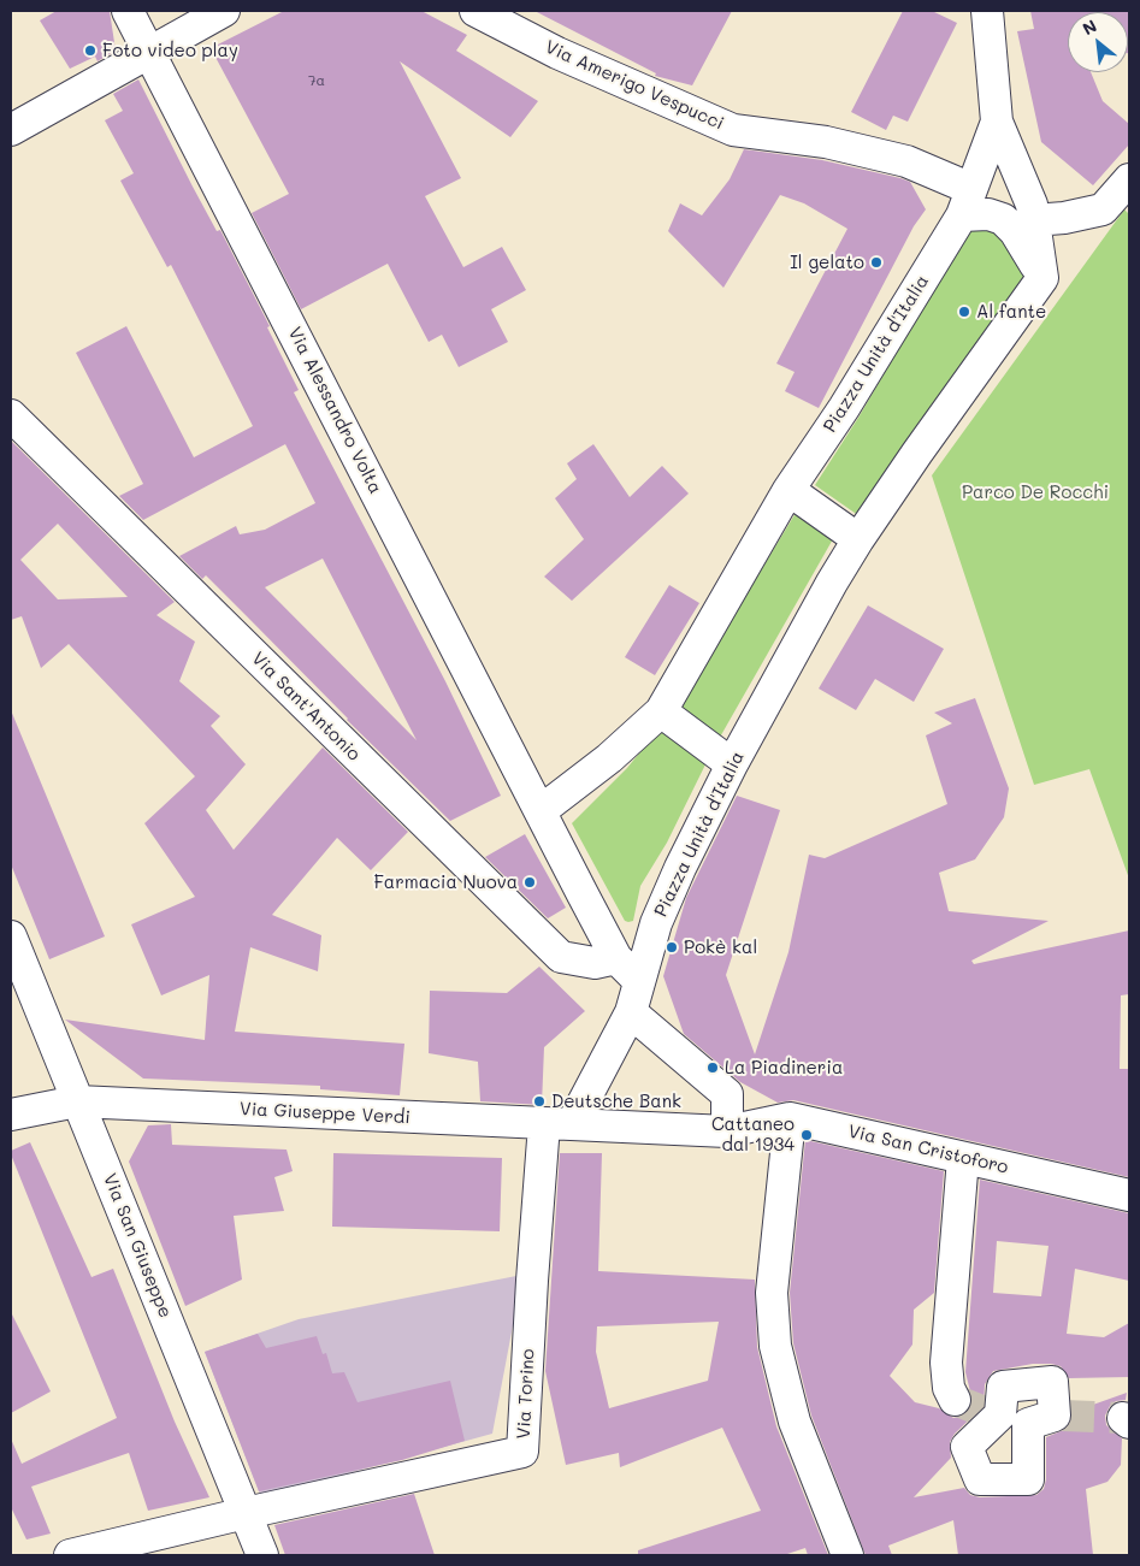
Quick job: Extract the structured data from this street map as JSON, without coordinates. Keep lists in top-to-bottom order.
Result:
{
  "streets": {
    "street": [
      "Via Amerigo Vespucci",
      "Piazza Unità d'Italia",
      "Via Alessandro Volta",
      "Via Sant'Antonio",
      "Via Giuseppe Verdi",
      "Via San Cristoforo",
      "Via San Giuseppe",
      "Via Torino"
    ]
  },
  "crossings": [
    ["Via Amerigo Vespucci", "Piazza Unità d'Italia"],
    ["Piazza Unità d'Italia", "Via Alessandro Volta"],
    ["Piazza Unità d'Italia", "Via Giuseppe Verdi"],
    ["Piazza Unità d'Italia", "Via San Cristoforo"],
    ["Piazza Unità d'Italia", "Via Torino"],
    ["Via Giuseppe Verdi", "Via San Cristoforo"],
    ["Via Giuseppe Verdi", "Via San Giuseppe"],
    ["Via Giuseppe Verdi", "Via Torino"],
    ["Via San Cristoforo", "Via Torino"],
    ["Via San Giuseppe", "Via Torino"]
  ],
  "parks": ["Parco De Rocchi"],
  "places": [
    "Foto video play",
    "Il gelato",
    "Al fante",
    "Farmacia Nuova",
    "Pokè kal",
    "La Piadineria",
    "Deutsche Bank",
    "Cattaneo dal 1934"
  ],
  "house_numbers": ["7a"],
  "north": "top left"
}
